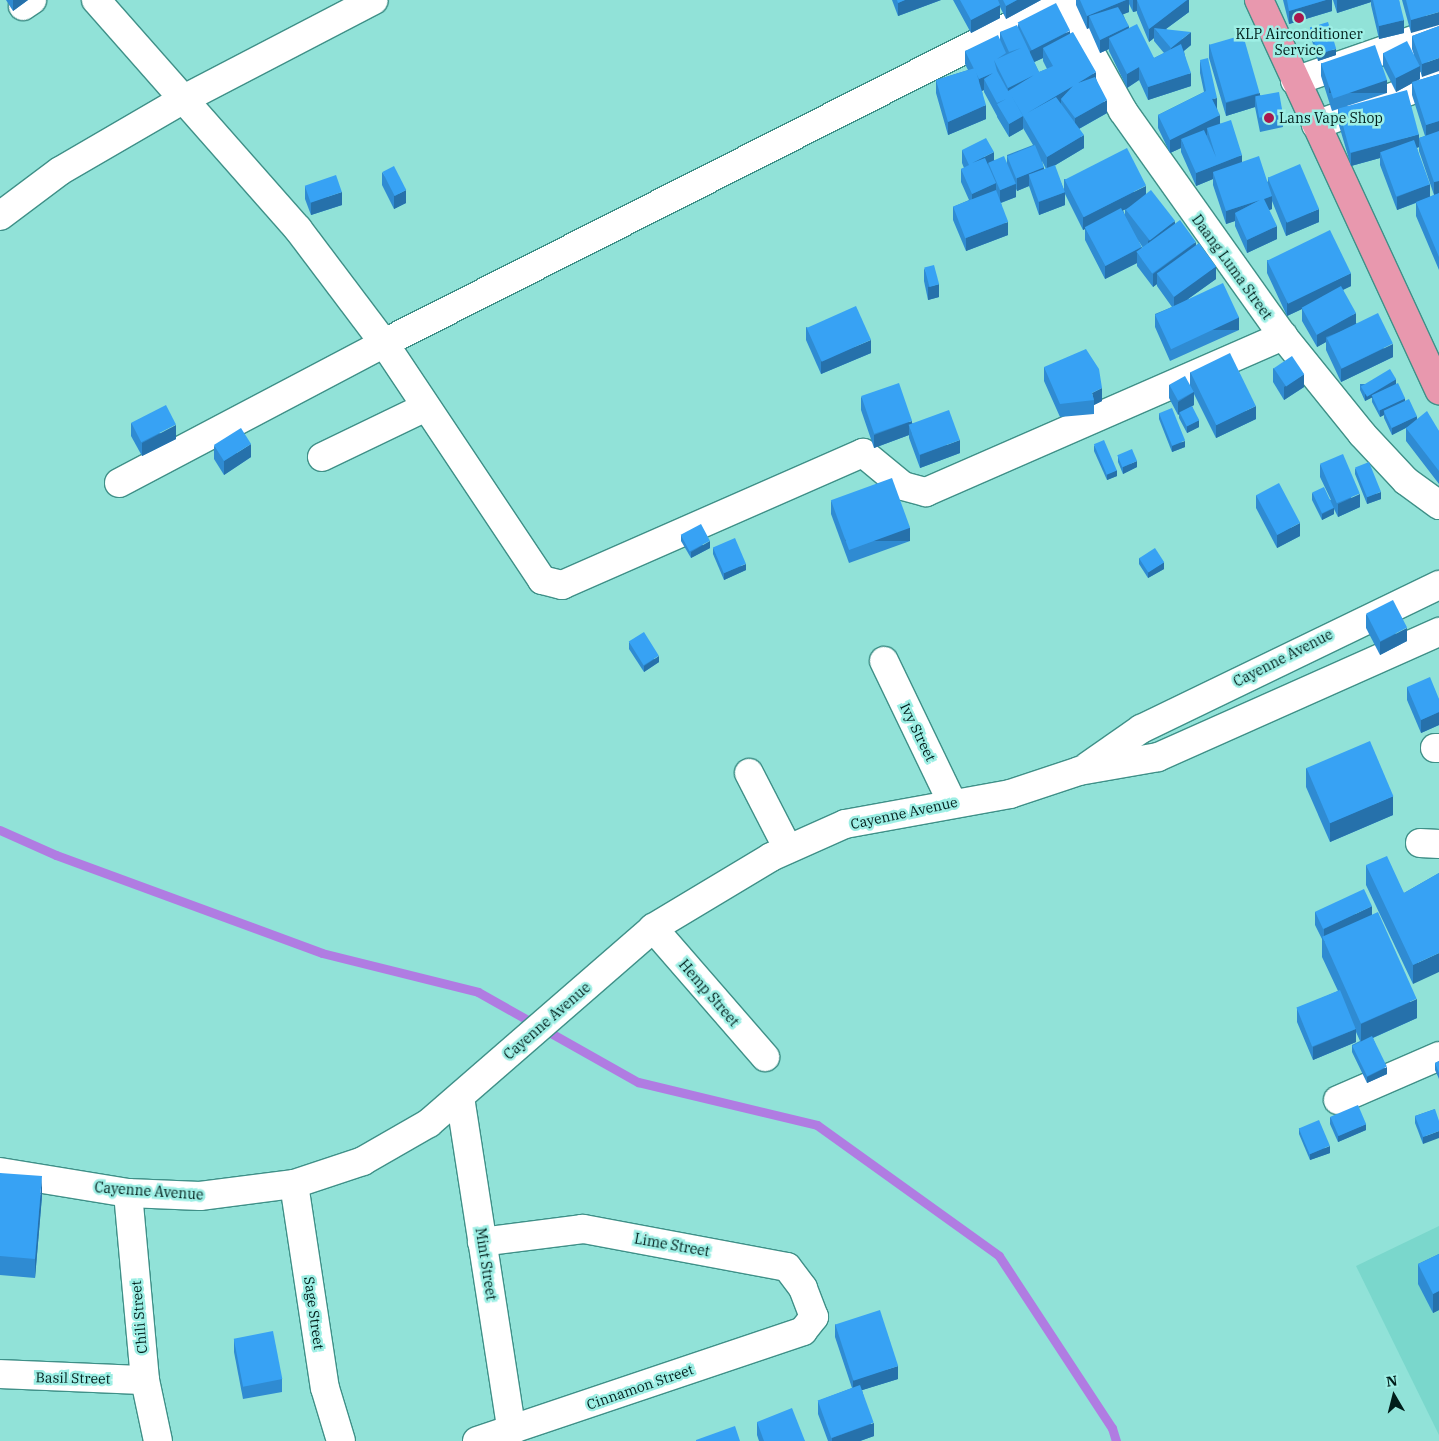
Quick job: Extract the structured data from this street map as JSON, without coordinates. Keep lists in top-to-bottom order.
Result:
{
  "streets": {
    "street": [
      "Daang Luma Street",
      "Cayenne Avenue",
      "Ivy Street",
      "Hemp Street",
      "Lime Street",
      "Mint Street",
      "Sage Street",
      "Chili Street",
      "Basil Street",
      "Cinnamon Street"
    ]
  },
  "crossings": [
    ["Cayenne Avenue", "Ivy Street"],
    ["Cayenne Avenue", "Hemp Street"],
    ["Cayenne Avenue", "Mint Street"],
    ["Cayenne Avenue", "Sage Street"],
    ["Cayenne Avenue", "Chili Street"],
    ["Lime Street", "Mint Street"],
    ["Lime Street", "Cinnamon Street"],
    ["Mint Street", "Cinnamon Street"],
    ["Chili Street", "Basil Street"]
  ],
  "places": ["KLP Airconditioner Service", "Lans Vape Shop"],
  "north": "top"
}
